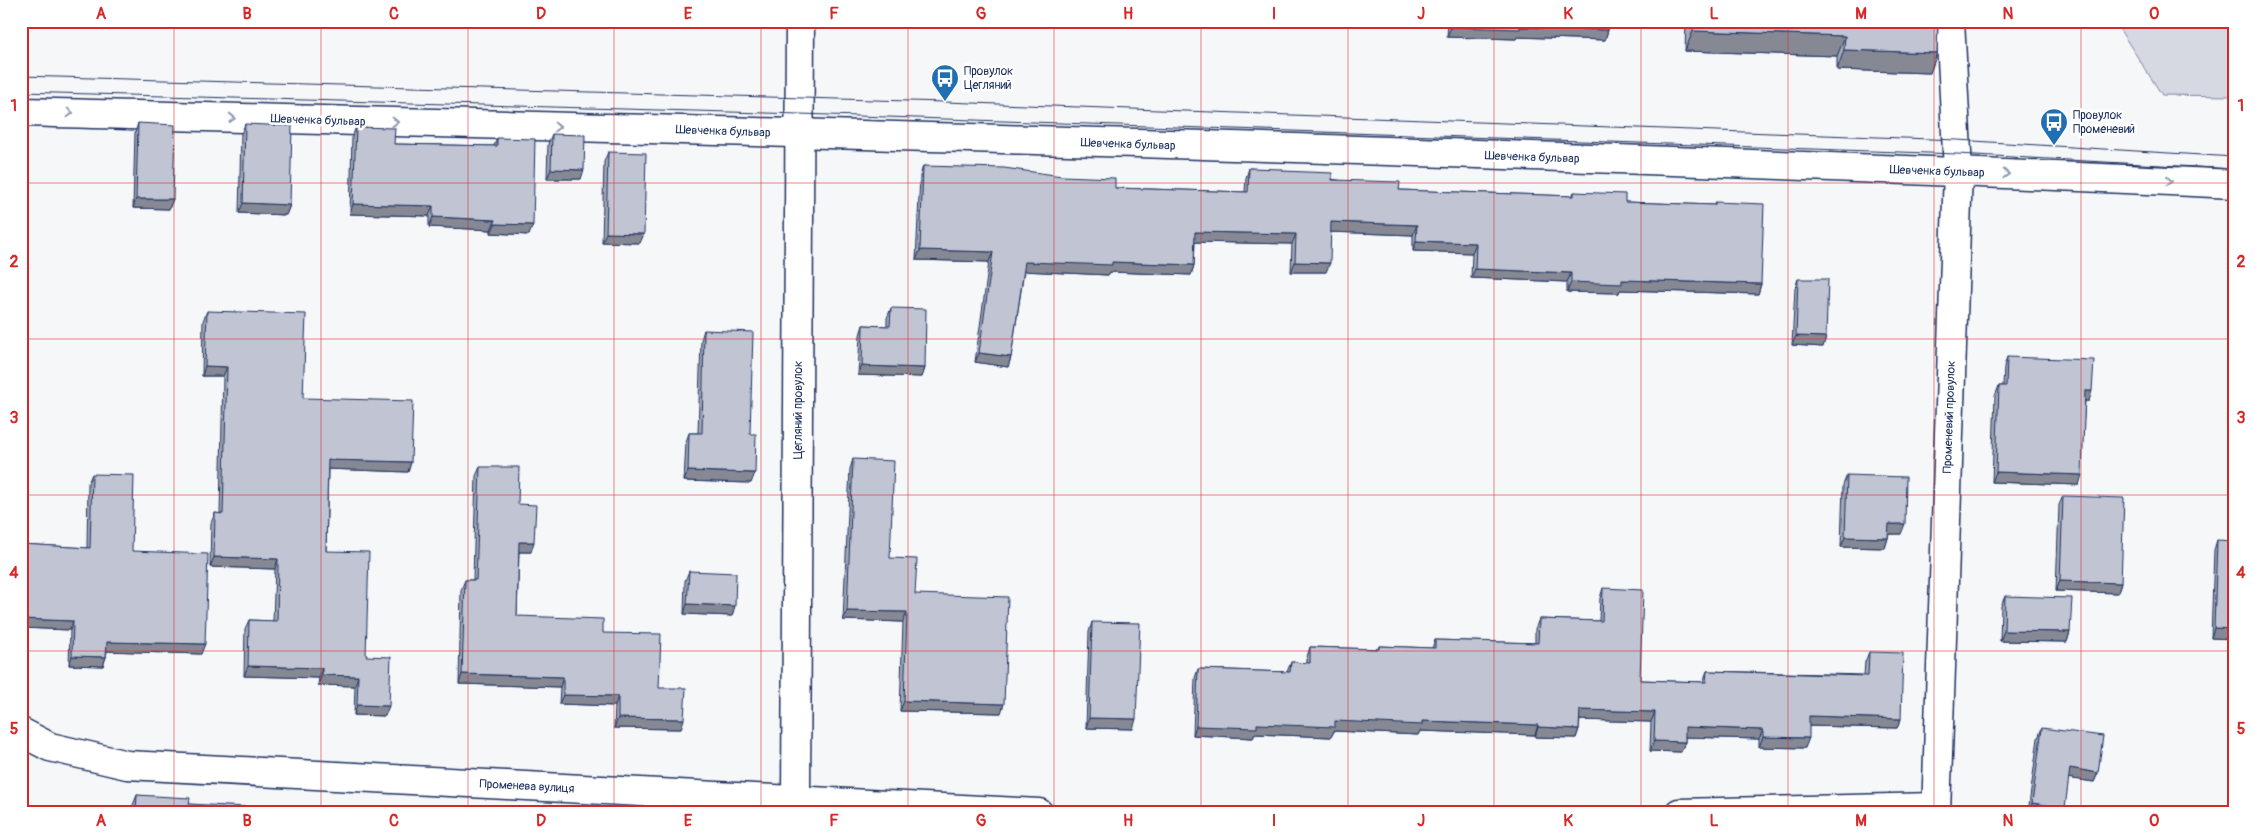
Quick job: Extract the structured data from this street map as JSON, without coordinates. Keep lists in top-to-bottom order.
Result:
{
  "streets": {
    "street": [
      "Шевченка бульвар",
      "Цегляний провулок",
      "Променевий провулок",
      "Променева вулиця"
    ]
  },
  "crossings": [
    ["Шевченка бульвар", "Цегляний провулок"],
    ["Шевченка бульвар", "Променевий провулок"],
    ["Цегляний провулок", "Променева вулиця"]
  ],
  "one_way": ["Шевченка бульвар"],
  "places": {
    "bus stop": ["Провулок Цегляний", "Провулок Променевий"]
  },
  "grid": {
    "columns": [
      "A",
      "B",
      "C",
      "D",
      "E",
      "F",
      "G",
      "H",
      "I",
      "J",
      "K",
      "L",
      "M",
      "N",
      "O"
    ],
    "rows": [
      "1",
      "2",
      "3",
      "4",
      "5"
    ]
  }
}
